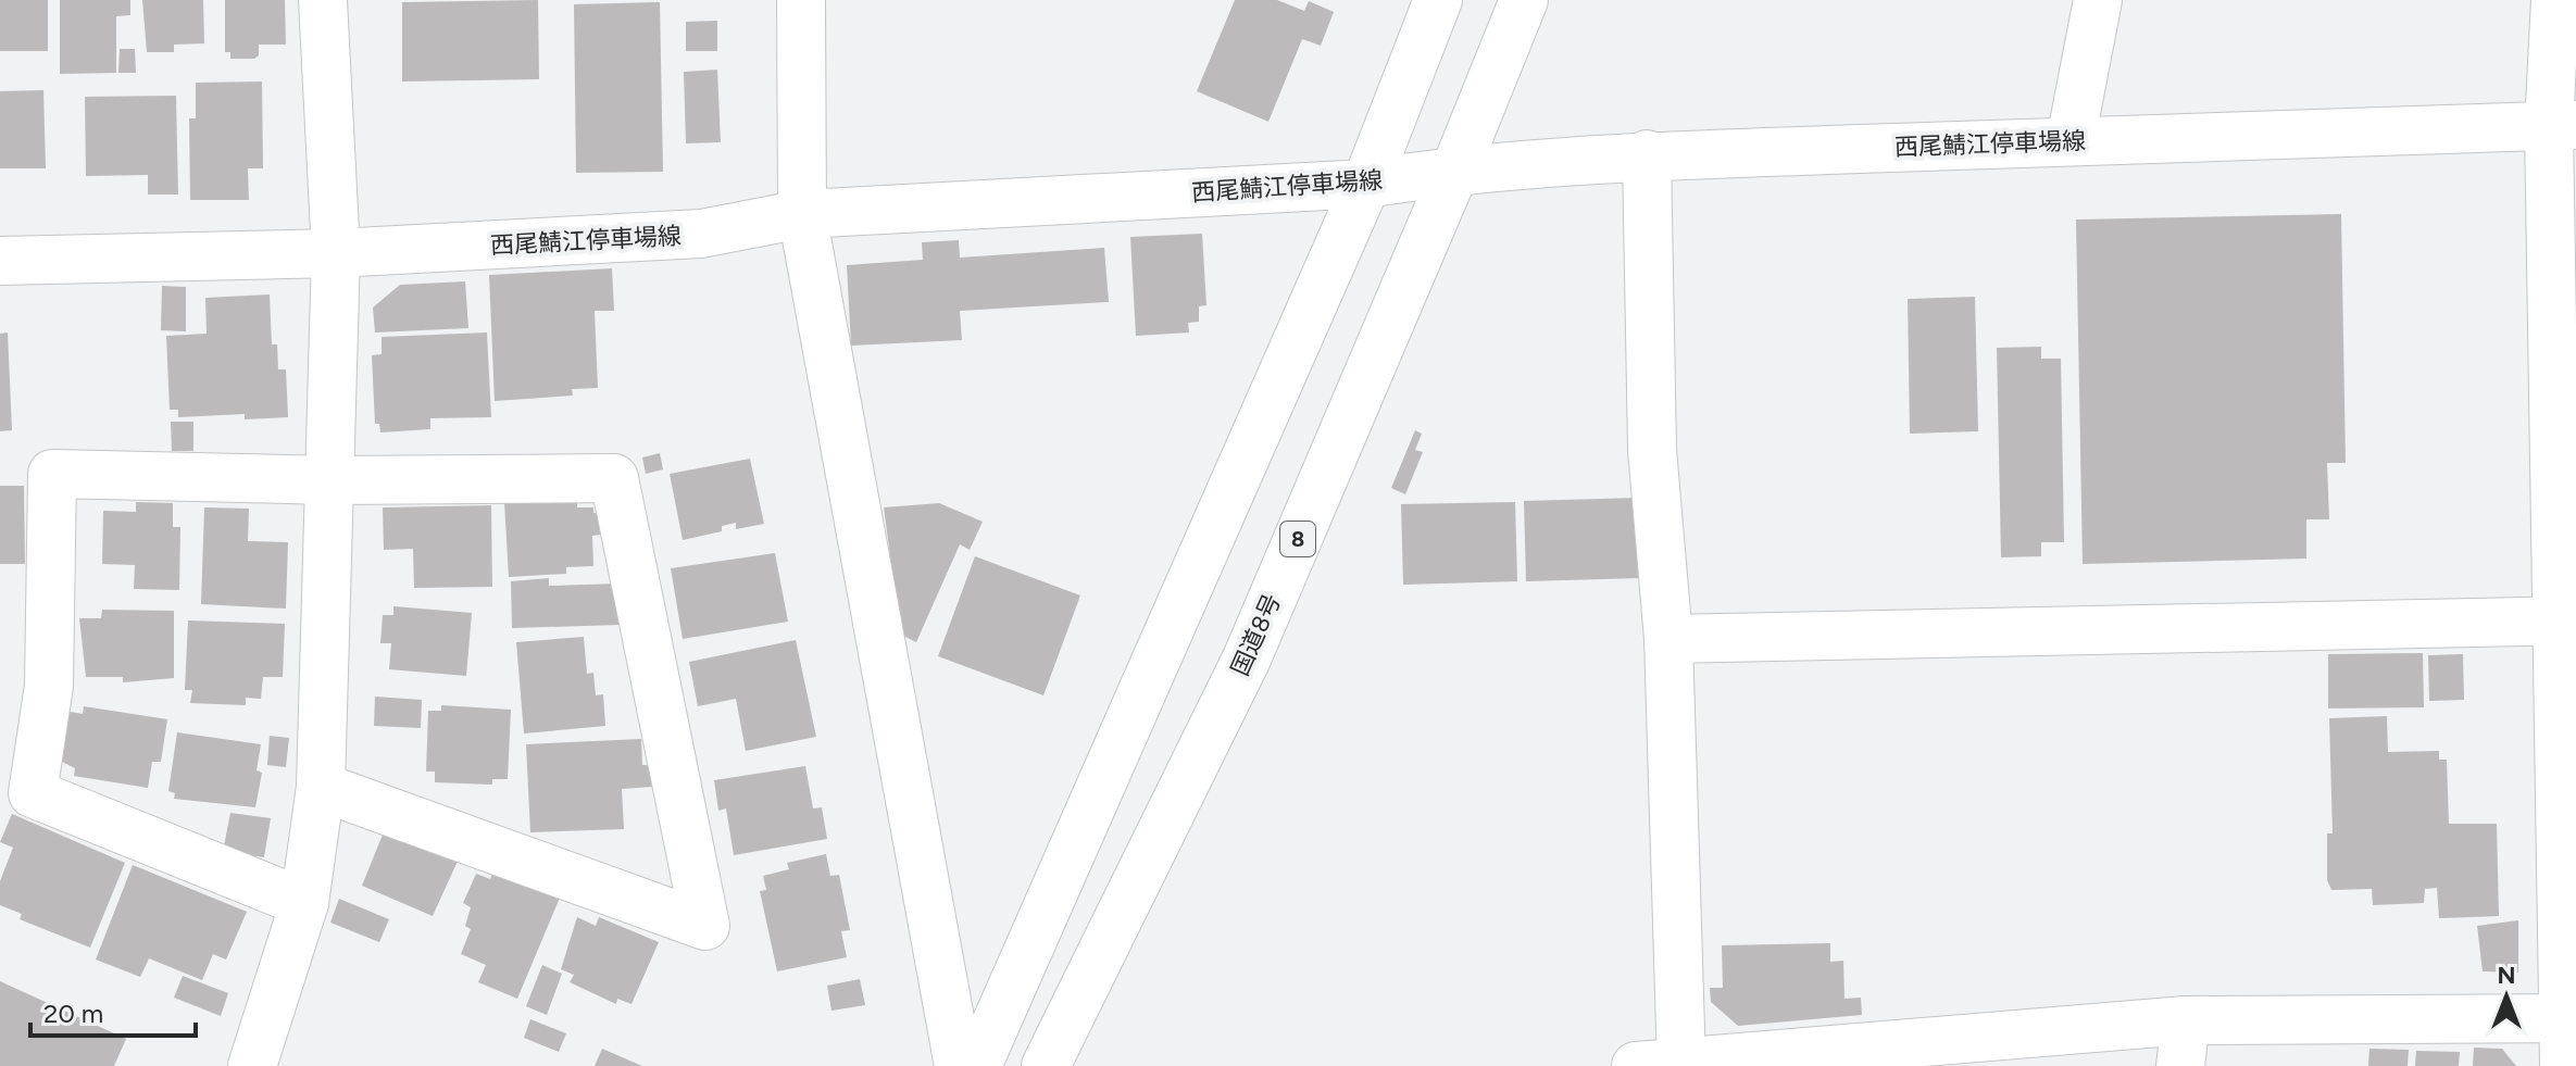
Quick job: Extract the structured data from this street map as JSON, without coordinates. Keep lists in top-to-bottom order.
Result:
{
  "streets": {
    "main road": ["西尾鯖江停車場線", "8", "国道8号"]
  },
  "crossings": [
    ["西尾鯖江停車場線", "国道8号"]
  ],
  "scale_bar": "20 m",
  "north": "top"
}
